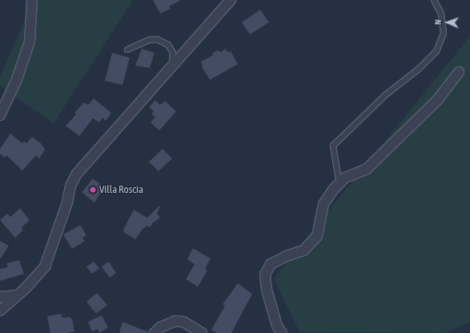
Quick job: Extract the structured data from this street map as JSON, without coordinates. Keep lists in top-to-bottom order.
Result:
{
  "places": ["Villa Roscia"],
  "north": "left"
}
